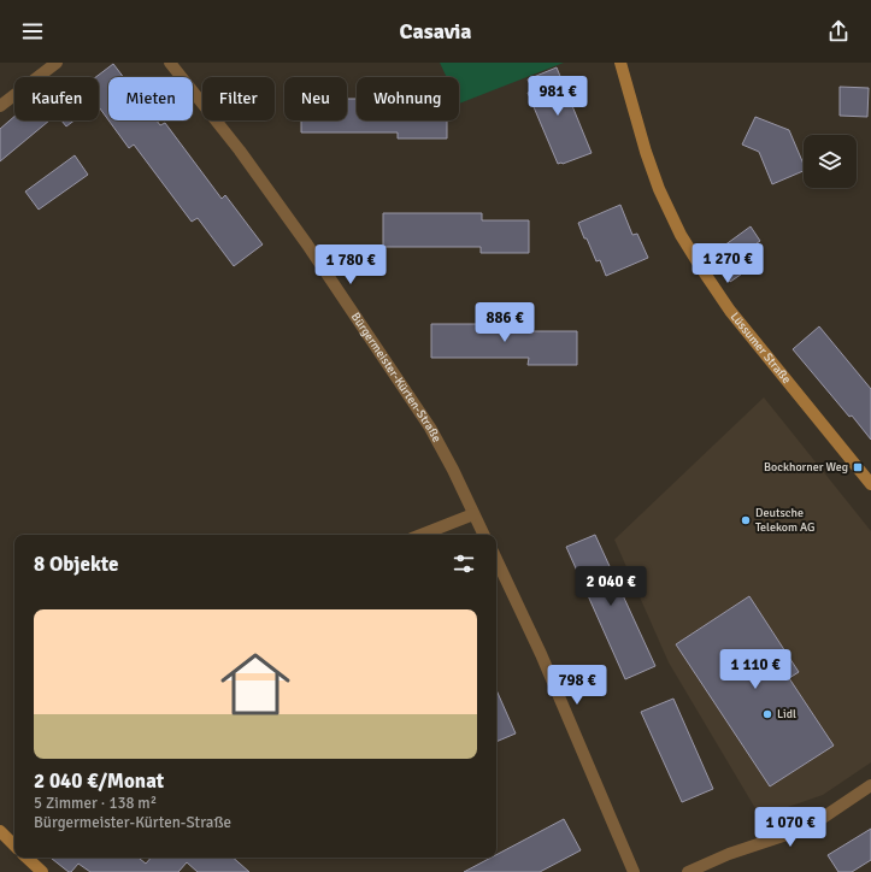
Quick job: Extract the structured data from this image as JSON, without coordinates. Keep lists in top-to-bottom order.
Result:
{
  "streets": {
    "main road": ["Lüssumer Straße"],
    "street": ["Bürgermeister-Kürten-Straße"]
  },
  "places": {
    "transit": ["Bockhorner Weg"],
    "other": ["Deutsche Telekom AG", "Lidl"]
  },
  "page": {
    "header": "Casavia",
    "price": [
      "981 €",
      "1 270 €",
      "1 780 €",
      "886 €",
      "2 040 €",
      "1 110 €",
      "798 €",
      "1 070 €"
    ],
    "chip": [
      "Kaufen",
      "Mieten",
      "Filter",
      "Neu",
      "Wohnung"
    ],
    "heading": "8 Objekte",
    "list": [
      {
        "name": "2 040 €/Monat",
        "note": "5 Zimmer · 138 m² · Bürgermeister-Kürten-Straße"
      }
    ]
  }
}
